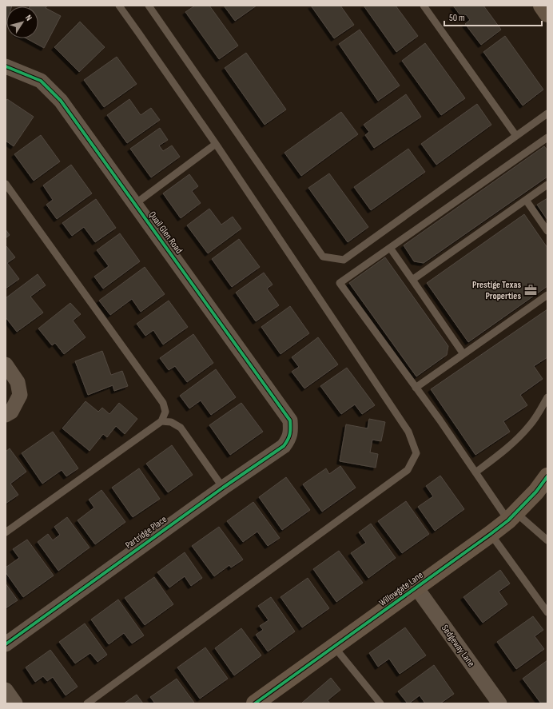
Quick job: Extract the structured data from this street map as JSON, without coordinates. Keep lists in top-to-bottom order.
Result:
{
  "streets": {
    "street": [
      "Quail Glen Road",
      "Partridge Place",
      "Willowgate Lane",
      "Sedgeway Lane"
    ]
  },
  "crossings": [
    ["Quail Glen Road", "Partridge Place"],
    ["Willowgate Lane", "Sedgeway Lane"]
  ],
  "places": {
    "office": ["Prestige Texas Properties"]
  },
  "scale_bar": "50 m",
  "north": "top right"
}
